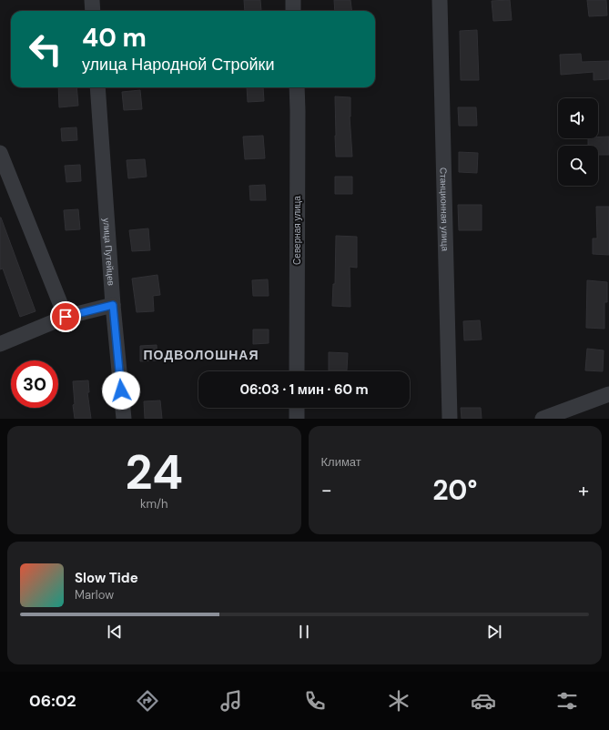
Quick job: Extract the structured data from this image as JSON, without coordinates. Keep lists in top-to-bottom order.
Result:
{
  "streets": {
    "street": ["Станционная улица", "Северная улица", "улица Путейцев"]
  },
  "districts": ["ПОДВОЛОШНАЯ"],
  "page": {
    "turn": ["40 m", "улица Народной Стройки"],
    "limit": "30",
    "trip": "06:03 · 1 мин · 60 m",
    "tile": [
      ["24", "km/h"],
      "Климат"
    ],
    "heat": ["−", "20°", "+"],
    "song": ["Slow Tide", "Marlow"],
    "tabs": "06:02"
  }
}
